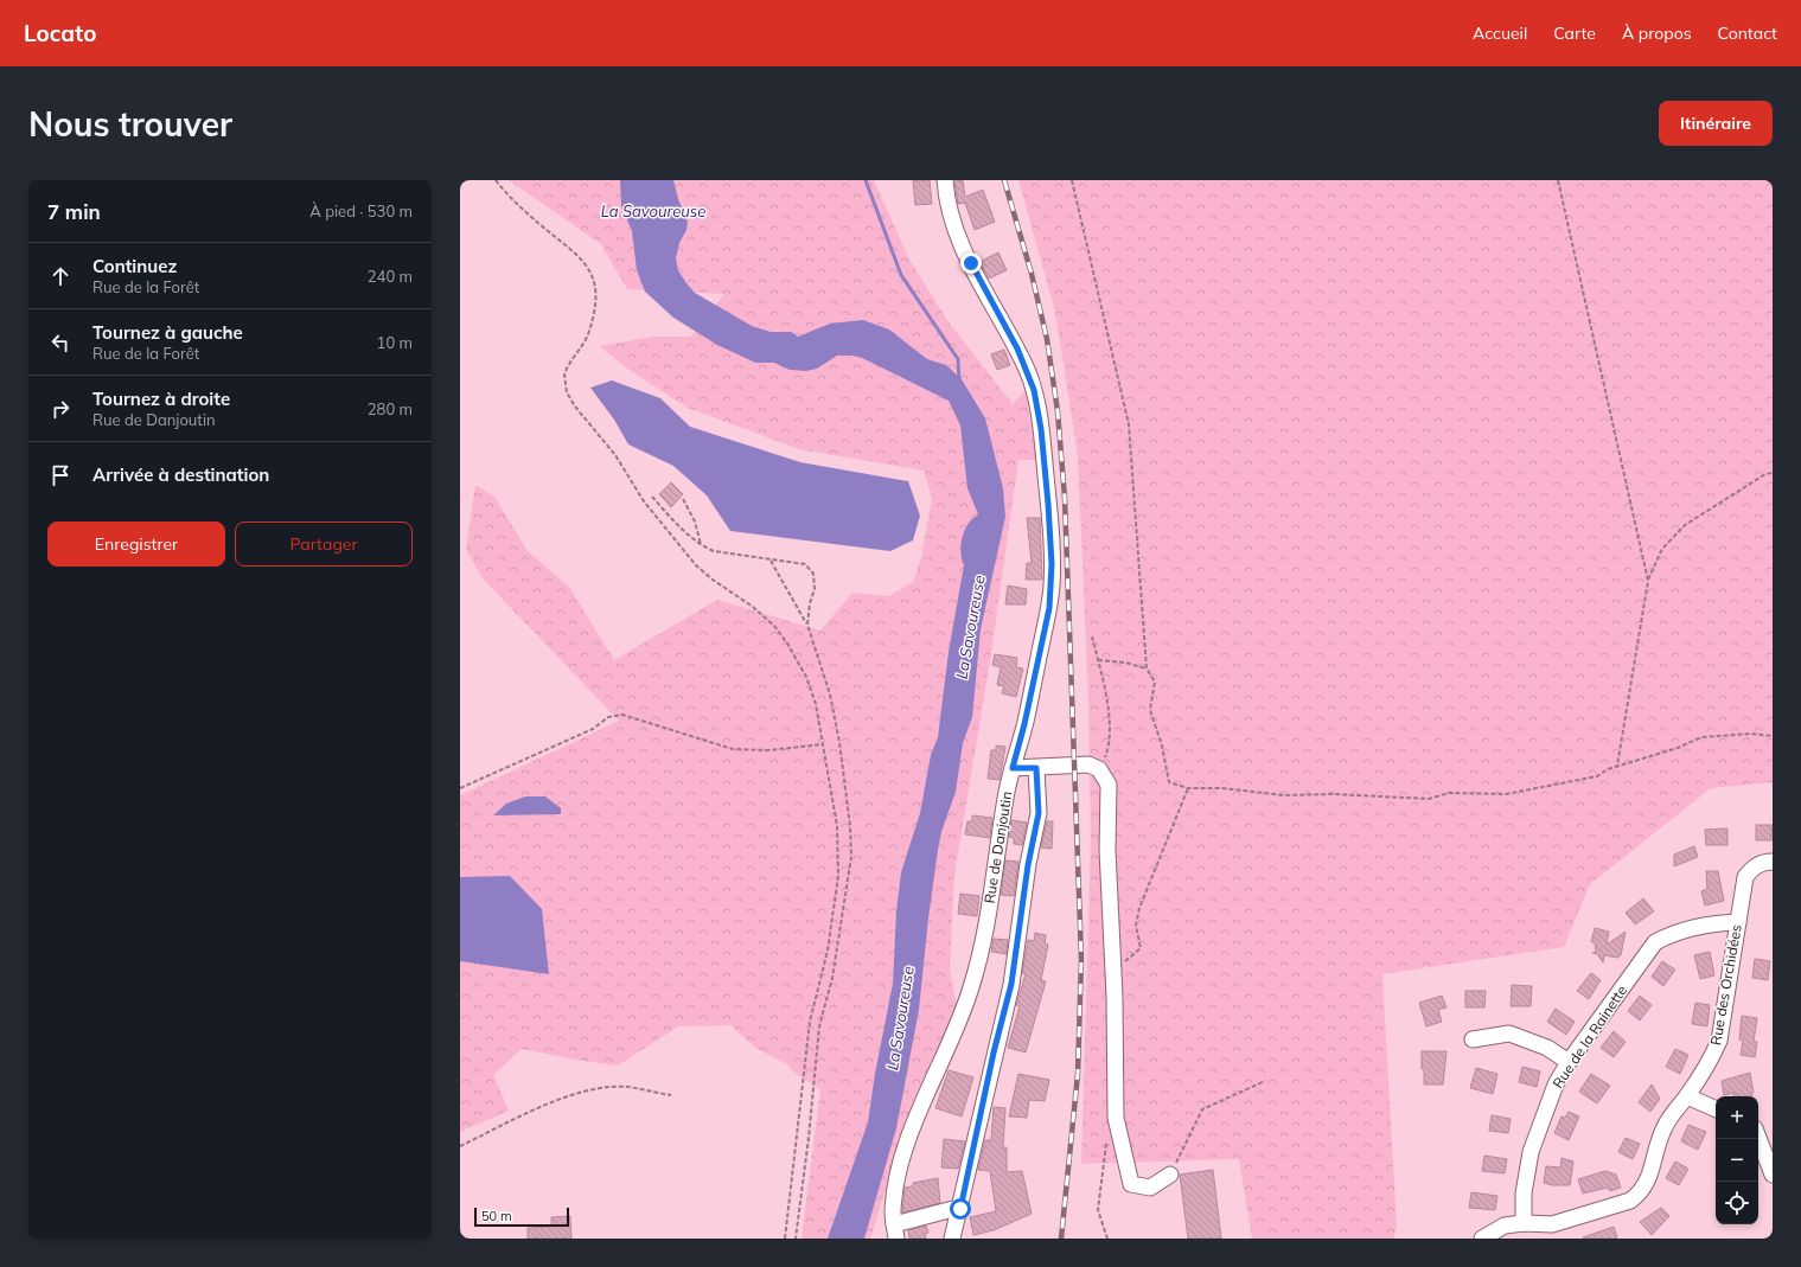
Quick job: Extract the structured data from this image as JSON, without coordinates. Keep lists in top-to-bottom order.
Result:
{
  "streets": {
    "street": ["Rue de Danjoutin", "Rue des Orchidées", "Rue de la Rainette"]
  },
  "crossings": [
    ["Rue des Orchidées", "Rue de la Rainette"]
  ],
  "water": ["La Savoureuse"],
  "scale_bar": "50 m",
  "page": {
    "header": "Locato",
    "nav": [
      "Accueil",
      "Carte",
      "À propos",
      "Contact"
    ],
    "buttons": [
      "Itinéraire",
      ["Enregistrer", "Partager"]
    ],
    "title": "Nous trouver",
    "heading": ["7 min", "À pied · 530 m"],
    "list": [
      ["Continuez", "Rue de la Forêt", "240 m"],
      ["Tournez à gauche", "Rue de la Forêt", "10 m"],
      ["Tournez à droite", "Rue de Danjoutin", "280 m"],
      "Arrivée à destination"
    ],
    "map_buttons": ["+", "−"],
    "scale": "50 m"
  }
}
